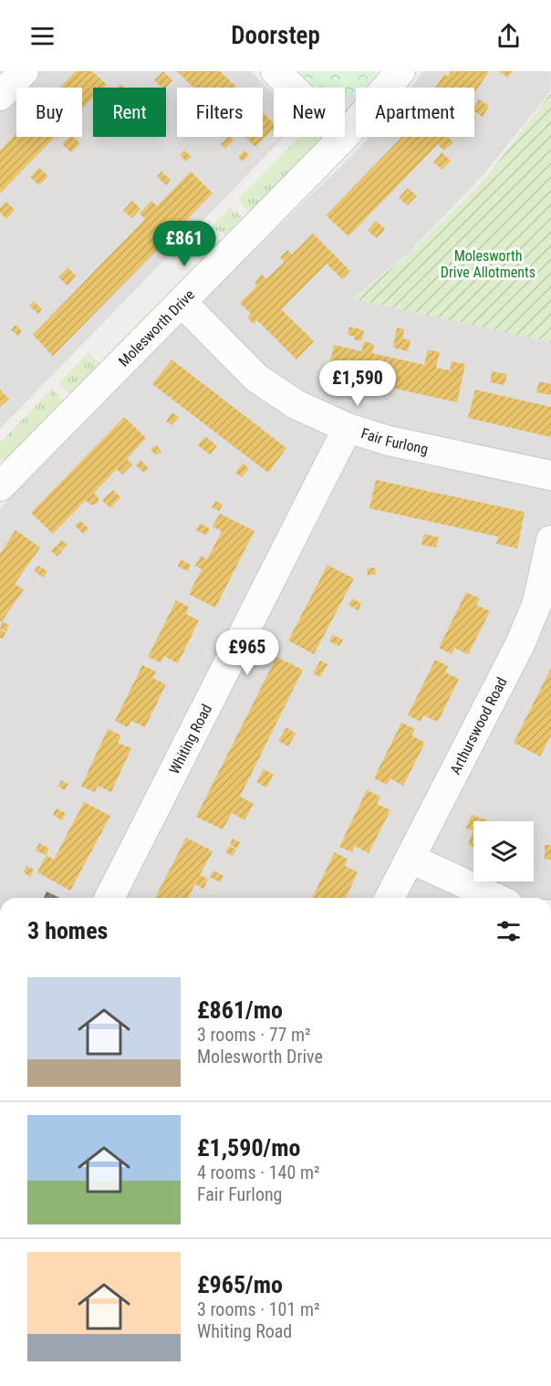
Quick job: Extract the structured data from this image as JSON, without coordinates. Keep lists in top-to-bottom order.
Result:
{
  "streets": {
    "street": [
      "Molesworth Drive",
      "Fair Furlong",
      "Arthurswood Road",
      "Whiting Road"
    ]
  },
  "crossings": [
    ["Molesworth Drive", "Fair Furlong"],
    ["Fair Furlong", "Whiting Road"]
  ],
  "parks": ["Molesworth Drive Allotments"],
  "page": {
    "header": "Doorstep",
    "chip": [
      "Buy",
      "Rent",
      "Filters",
      "New",
      "Apartment"
    ],
    "price": ["£861", "£1,590", "£965"],
    "heading": "3 homes",
    "list": [
      {
        "name": "£861/mo",
        "note": "3 rooms · 77 m² · Molesworth Drive"
      },
      {
        "name": "£1,590/mo",
        "note": "4 rooms · 140 m² · Fair Furlong"
      },
      {
        "name": "£965/mo",
        "note": "3 rooms · 101 m² · Whiting Road"
      }
    ]
  }
}
